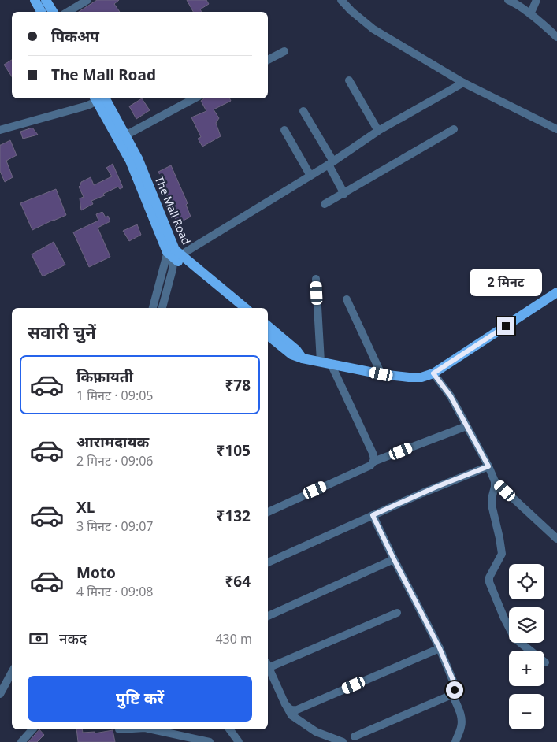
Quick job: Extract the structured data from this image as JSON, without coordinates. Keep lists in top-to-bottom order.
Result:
{
  "streets": {
    "main road": ["The Mall Road"]
  },
  "page": {
    "banner": ["पिकअप", "The Mall Road"],
    "bubble": "2 मिनट",
    "heading": "सवारी चुनें",
    "list": [
      {
        "name": "किफ़ायती",
        "note": "1 मिनट · 09:05",
        "value": "₹78"
      },
      {
        "name": "आरामदायक",
        "note": "2 मिनट · 09:06",
        "value": "₹105"
      },
      {
        "name": "XL",
        "note": "3 मिनट · 09:07",
        "value": "₹132"
      },
      {
        "name": "Moto",
        "note": "4 मिनट · 09:08",
        "value": "₹64"
      }
    ],
    "map_buttons": ["+", "−"],
    "pay": ["नकद", "430 m"],
    "buttons": "पुष्टि करें"
  }
}
